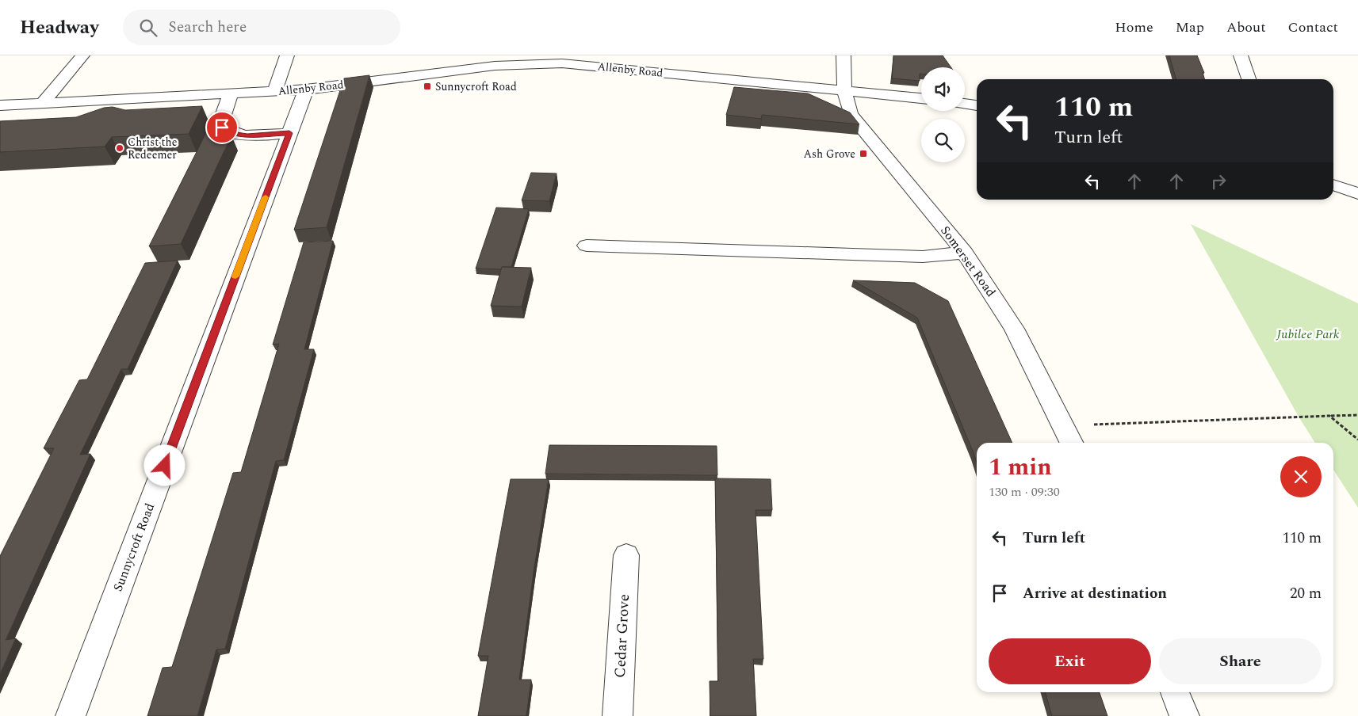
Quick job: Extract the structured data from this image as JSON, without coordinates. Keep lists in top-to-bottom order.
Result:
{
  "streets": {
    "street": [
      "Allenby Road",
      "Somerset Road",
      "Sunnycroft Road",
      "Cedar Grove"
    ]
  },
  "crossings": [
    ["Allenby Road", "Somerset Road"],
    ["Allenby Road", "Sunnycroft Road"]
  ],
  "parks": ["Jubilee Park"],
  "places": {
    "transit": ["Sunnycroft Road", "Ash Grove"],
    "other": ["Christ the Redeemer"]
  },
  "page": {
    "header": "Headway",
    "search": "Search here",
    "nav": [
      "Home",
      "Map",
      "About",
      "Contact"
    ],
    "turn": ["110 m", "Turn left"],
    "heading": ["1 min", "130 m · 09:30"],
    "list": [
      {
        "name": "Turn left",
        "value": "110 m"
      },
      {
        "name": "Arrive at destination",
        "value": "20 m"
      }
    ],
    "buttons": ["Exit", "Share"]
  }
}
